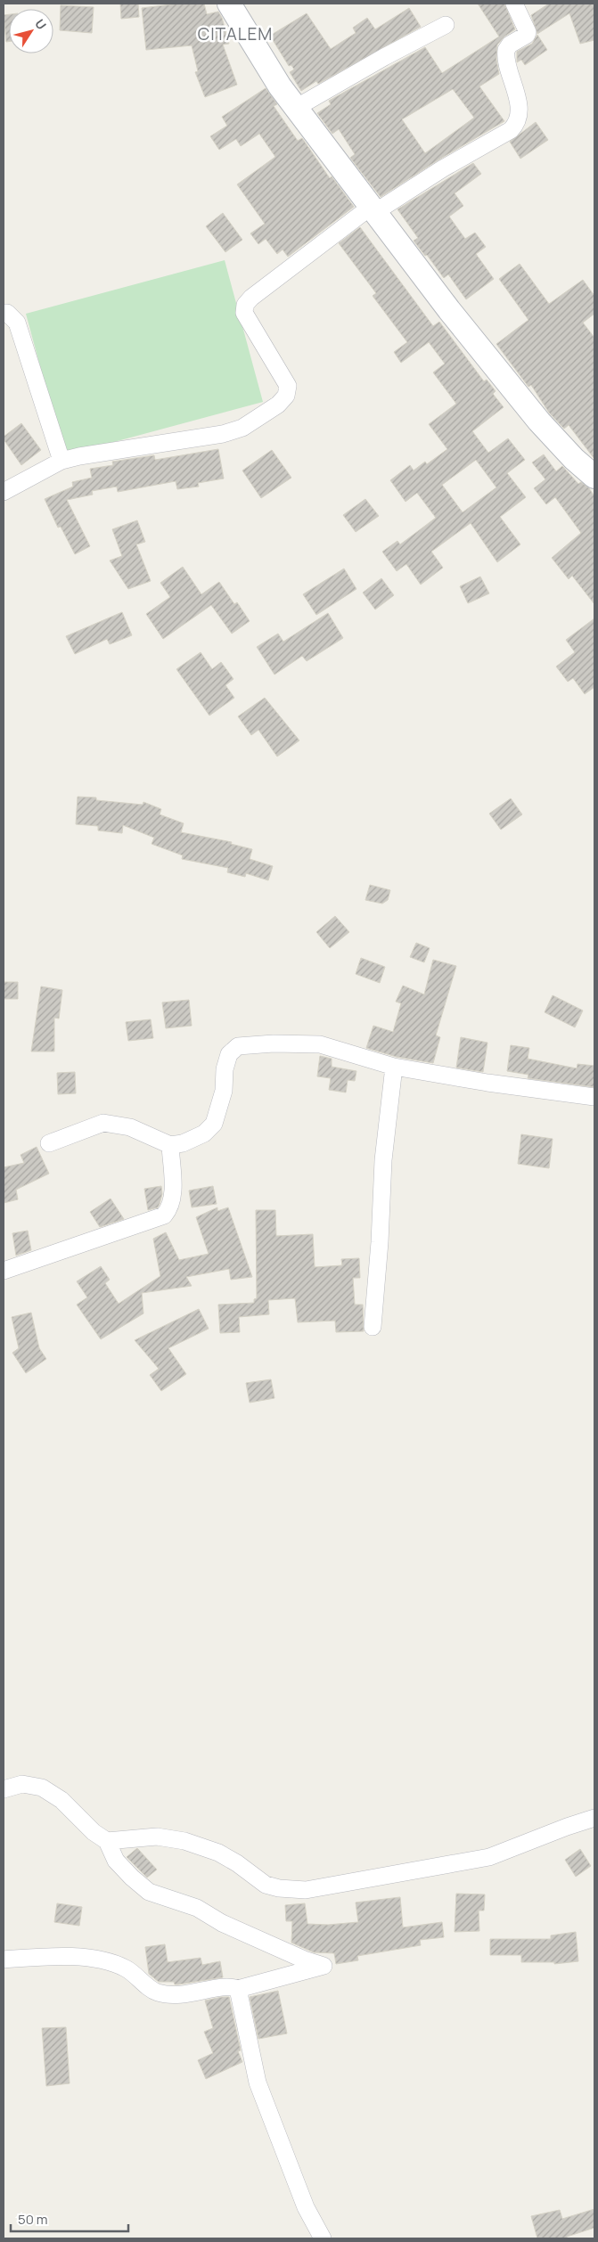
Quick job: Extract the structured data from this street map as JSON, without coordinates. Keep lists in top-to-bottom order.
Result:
{
  "districts": ["CITALEM"],
  "scale_bar": "50 m",
  "north": "top right"
}
